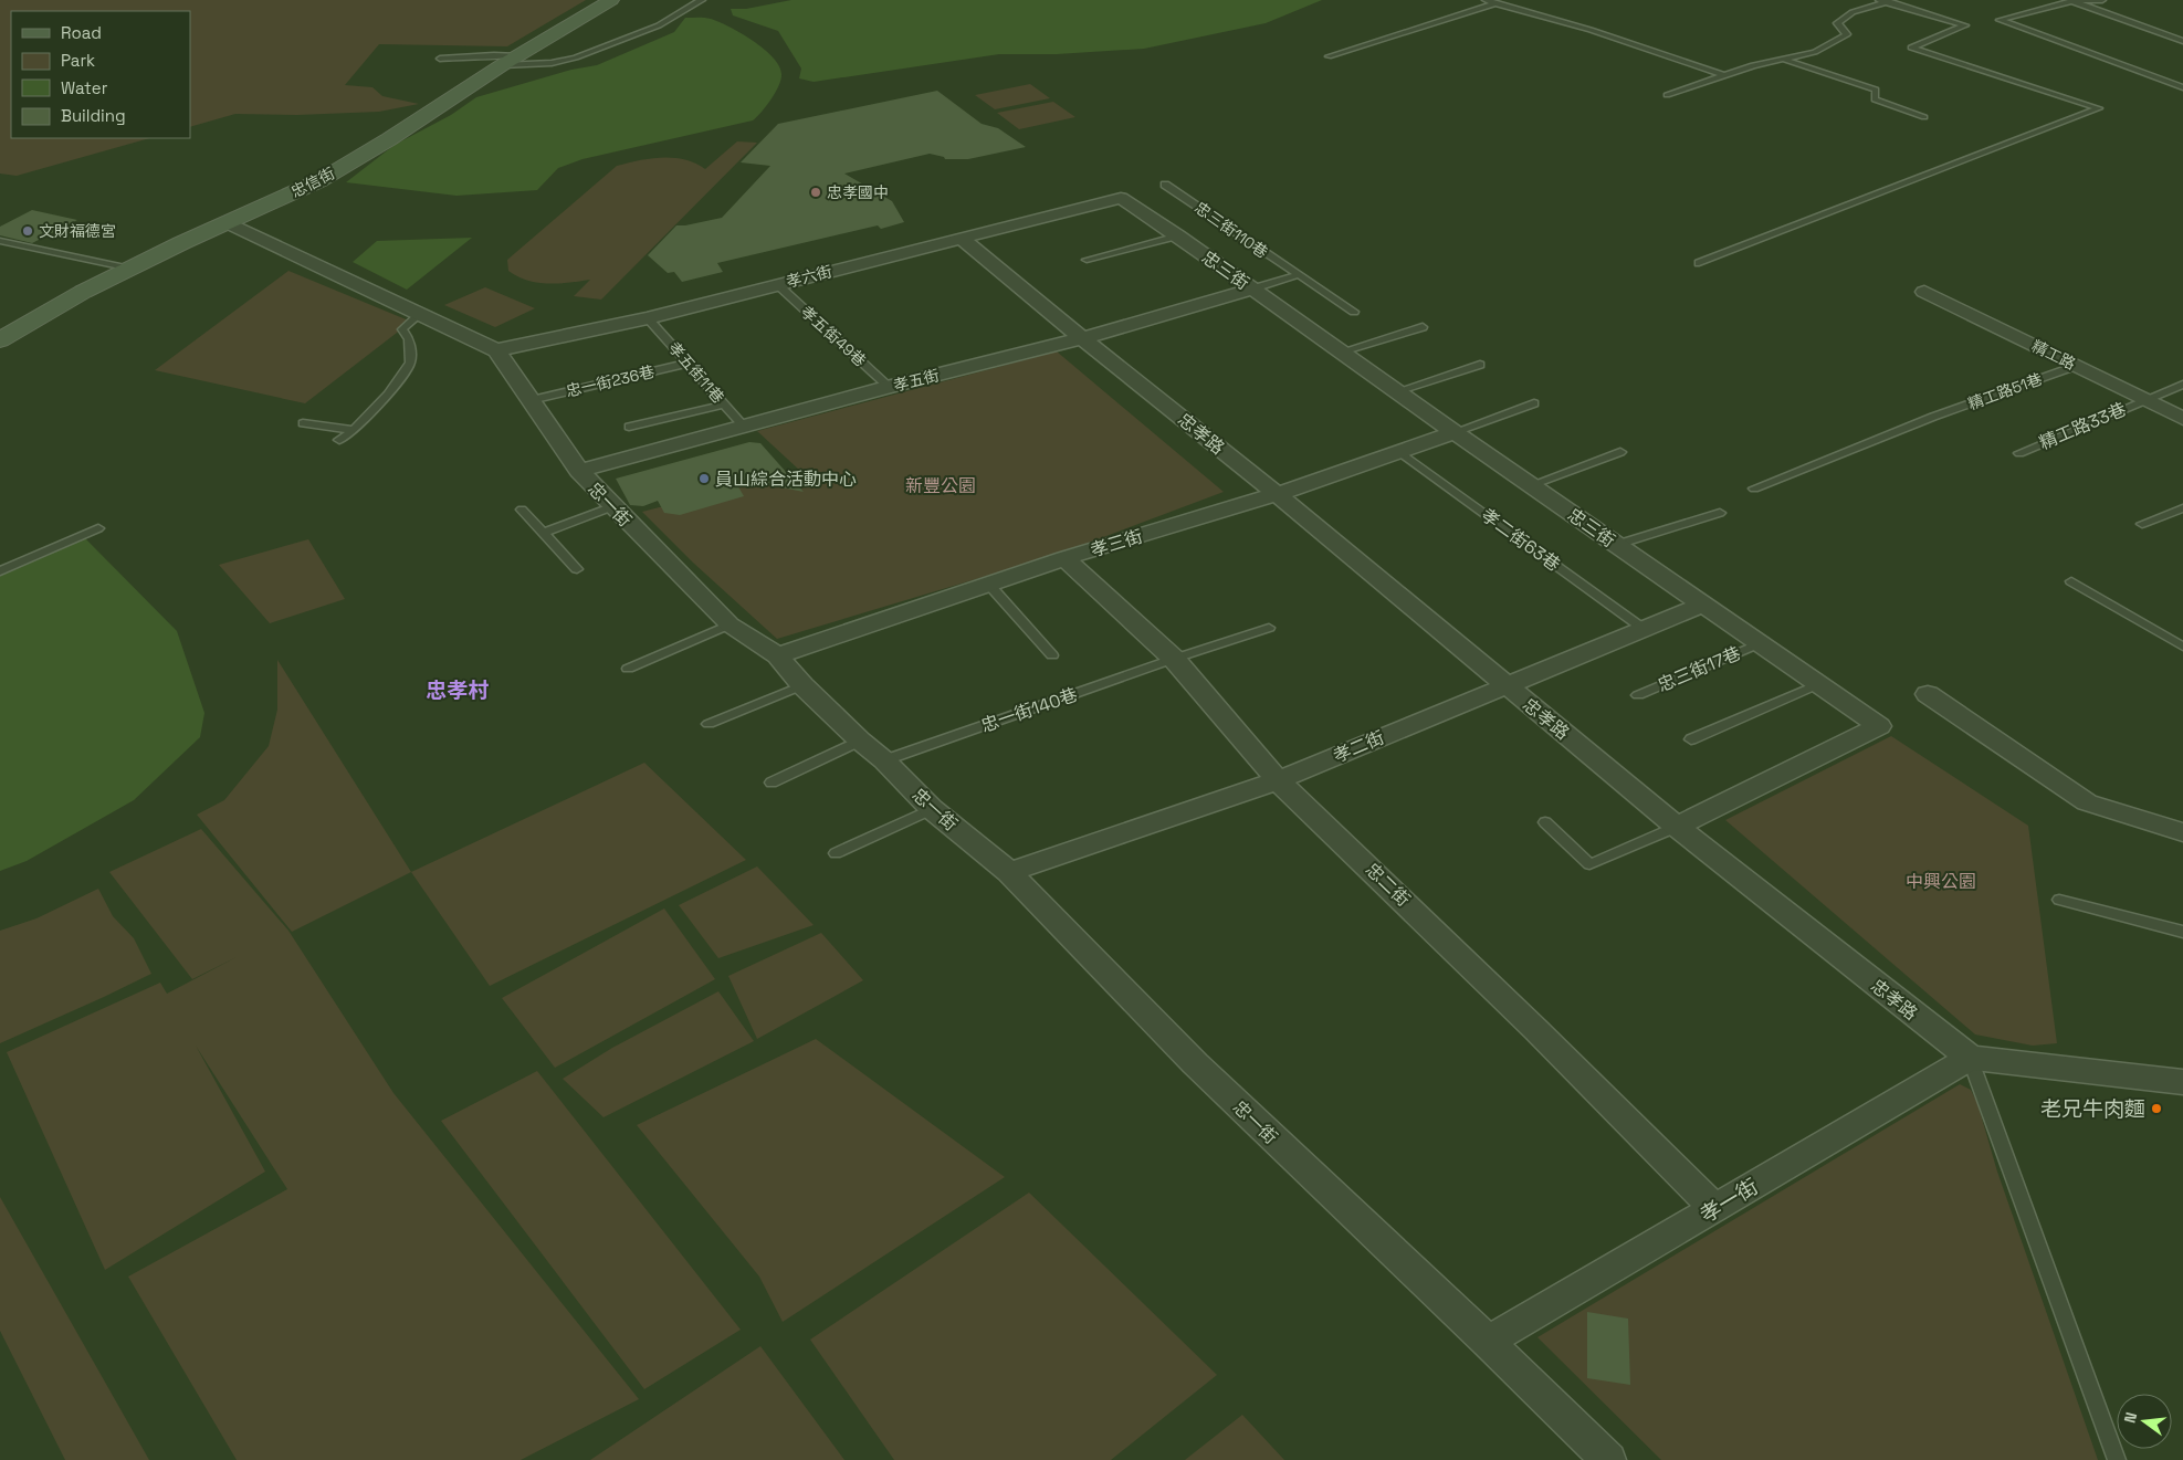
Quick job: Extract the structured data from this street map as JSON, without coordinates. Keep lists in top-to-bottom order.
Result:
{
  "streets": {
    "street": [
      "忠信街",
      "忠三街",
      "孝六街",
      "精工路",
      "孝五街",
      "忠孝路",
      "忠一街",
      "孝三街",
      "孝二街",
      "忠二街",
      "孝一街"
    ],
    "lane": [
      "忠三街110巷",
      "孝五街49巷",
      "孝五街11巷",
      "忠一街236巷",
      "精工路51巷",
      "精工路33巷",
      "孝二街63巷",
      "忠三街17巷",
      "忠一街140巷"
    ]
  },
  "crossings": [
    ["忠信街", "忠一街"],
    ["忠三街110巷", "忠三街"],
    ["忠三街110巷", "孝五街"],
    ["忠三街", "孝六街"],
    ["忠三街", "孝五街"],
    ["忠三街", "忠孝路"],
    ["忠三街", "孝三街"],
    ["忠三街", "忠三街17巷"],
    ["忠三街", "孝二街"],
    ["孝六街", "孝五街49巷"],
    ["孝六街", "孝五街11巷"],
    ["孝六街", "忠孝路"],
    ["孝六街", "忠一街"],
    ["孝五街49巷", "孝五街"],
    ["精工路", "精工路51巷"],
    ["精工路", "精工路33巷"],
    ["孝五街11巷", "孝五街"],
    ["孝五街11巷", "忠一街236巷"],
    ["孝五街", "忠孝路"],
    ["孝五街", "忠一街"],
    ["忠一街236巷", "忠一街"],
    ["忠孝路", "孝三街"],
    ["忠孝路", "孝二街"],
    ["忠孝路", "孝一街"],
    ["忠一街", "孝三街"],
    ["忠一街", "忠一街140巷"],
    ["忠一街", "孝二街"],
    ["忠一街", "孝一街"],
    ["孝二街63巷", "孝三街"],
    ["孝二街63巷", "孝二街"],
    ["孝三街", "忠二街"],
    ["忠一街140巷", "忠二街"],
    ["孝二街", "忠二街"],
    ["忠二街", "孝一街"]
  ],
  "districts": ["忠孝村"],
  "parks": ["新豐公園", "中興公園"],
  "places": [
    "忠孝國中",
    "文財福德宮",
    "員山綜合活動中心",
    "老兄牛肉麵"
  ],
  "legend": [
    "Road",
    "Park",
    "Water",
    "Building"
  ],
  "north": "left"
}
